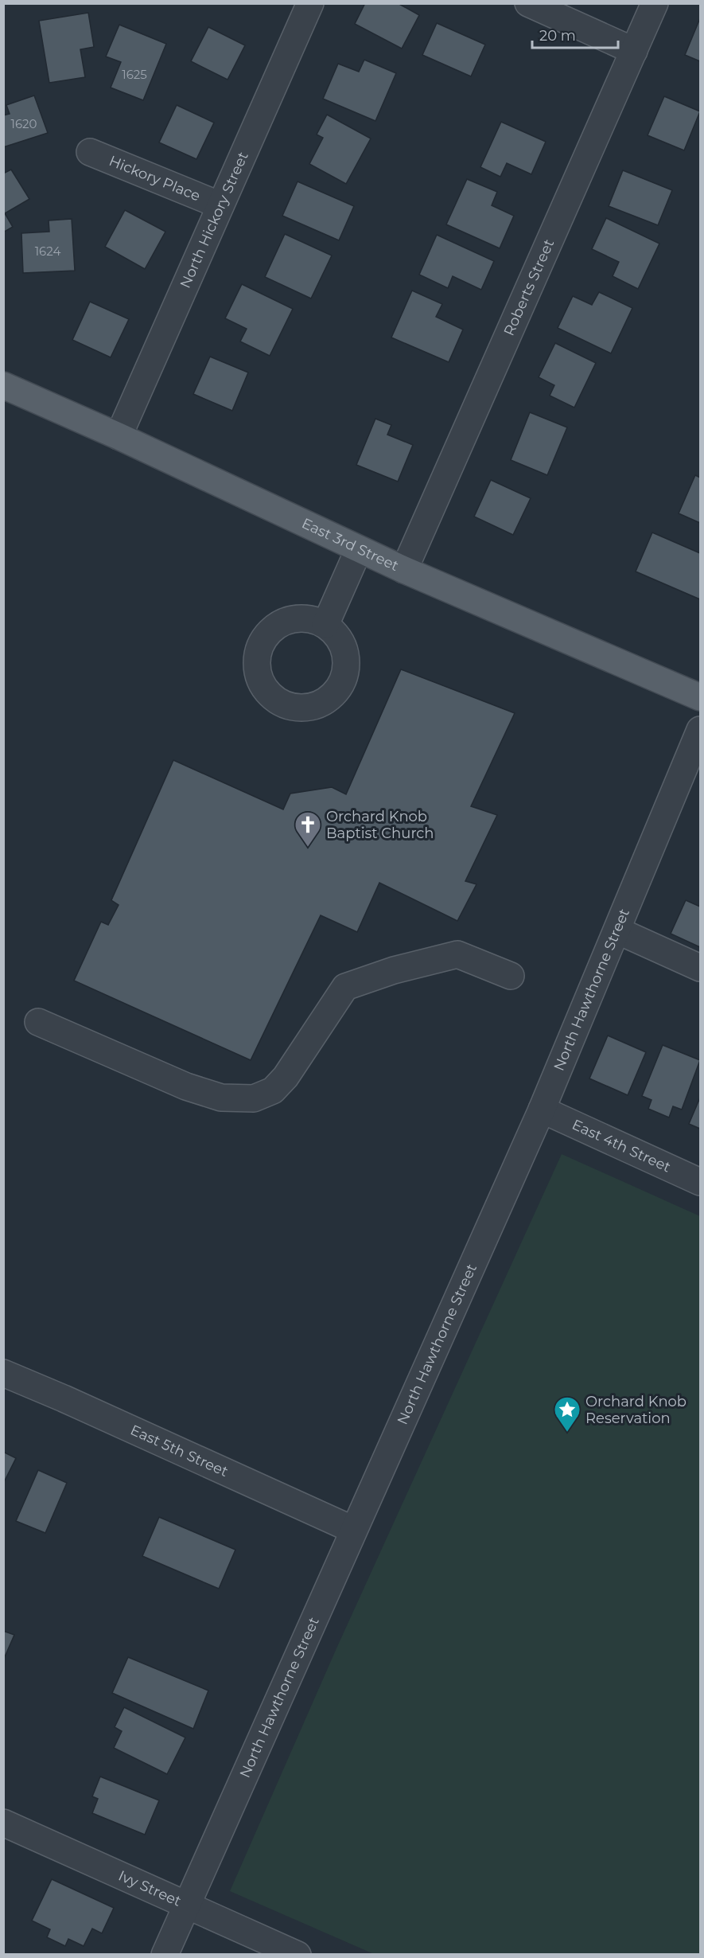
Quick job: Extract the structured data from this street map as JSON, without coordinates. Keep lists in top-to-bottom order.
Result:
{
  "streets": {
    "main road": ["East 3rd Street"],
    "street": [
      "Hickory Place",
      "North Hickory Street",
      "Roberts Street",
      "North Hawthorne Street",
      "East 4th Street",
      "East 5th Street",
      "Ivy Street"
    ]
  },
  "crossings": [
    ["Hickory Place", "North Hickory Street"],
    ["North Hickory Street", "East 3rd Street"],
    ["Roberts Street", "East 3rd Street"],
    ["North Hawthorne Street", "East 4th Street"],
    ["North Hawthorne Street", "East 5th Street"],
    ["North Hawthorne Street", "Ivy Street"]
  ],
  "places": {
    "church": ["Orchard Knob Baptist Church"],
    "place": ["Orchard Knob Reservation"]
  },
  "house_numbers": ["1625", "1620", "1624"],
  "scale_bar": "20 m"
}
